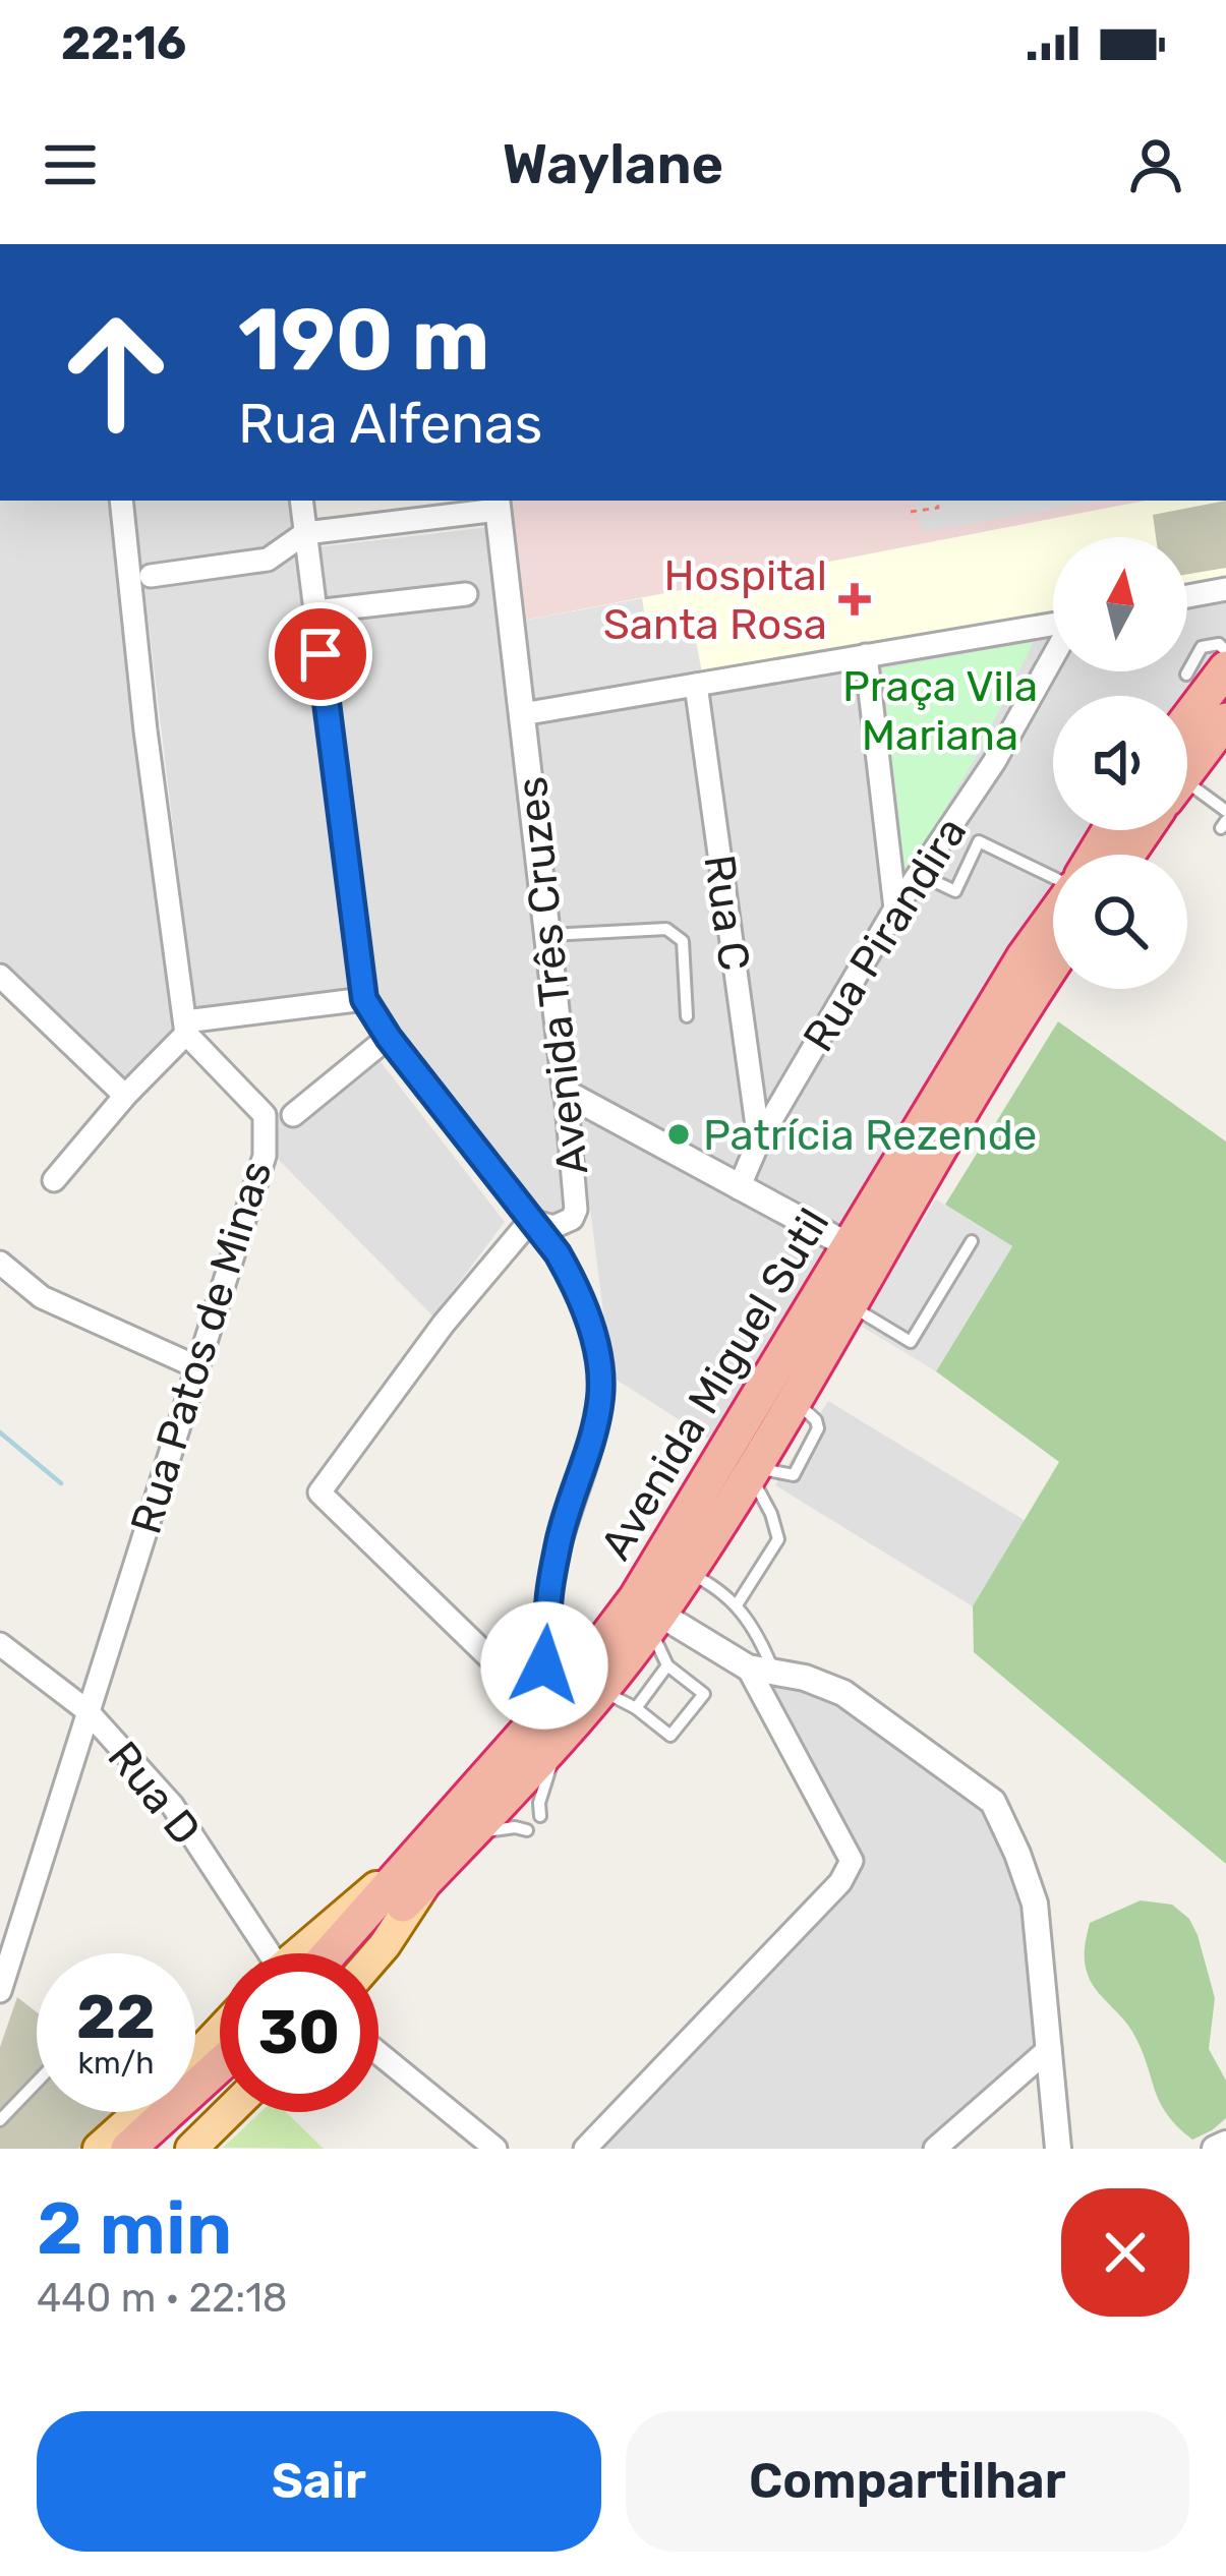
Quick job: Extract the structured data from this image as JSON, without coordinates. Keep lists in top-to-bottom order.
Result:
{
  "streets": {
    "highway": ["Avenida Miguel Sutil"],
    "street": [
      "Rua C",
      "Rua Pirandira",
      "Avenida Três Cruzes",
      "Rua Patos de Minas",
      "Rua D"
    ]
  },
  "crossings": [
    ["Rua C", "Rua Pirandira"],
    ["Rua Patos de Minas", "Rua D"]
  ],
  "parks": ["Praça Vila Mariana"],
  "places": {
    "health": ["Hospital Santa Rosa"],
    "other": ["Patrícia Rezende"]
  },
  "north": "top",
  "page": {
    "status": "22:16",
    "header": "Waylane",
    "turn": ["190 m", "Rua Alfenas"],
    "speed": "22 km/h",
    "limit": "30",
    "heading": ["2 min", "440 m · 22:18"],
    "buttons": ["Sair", "Compartilhar"]
  }
}
